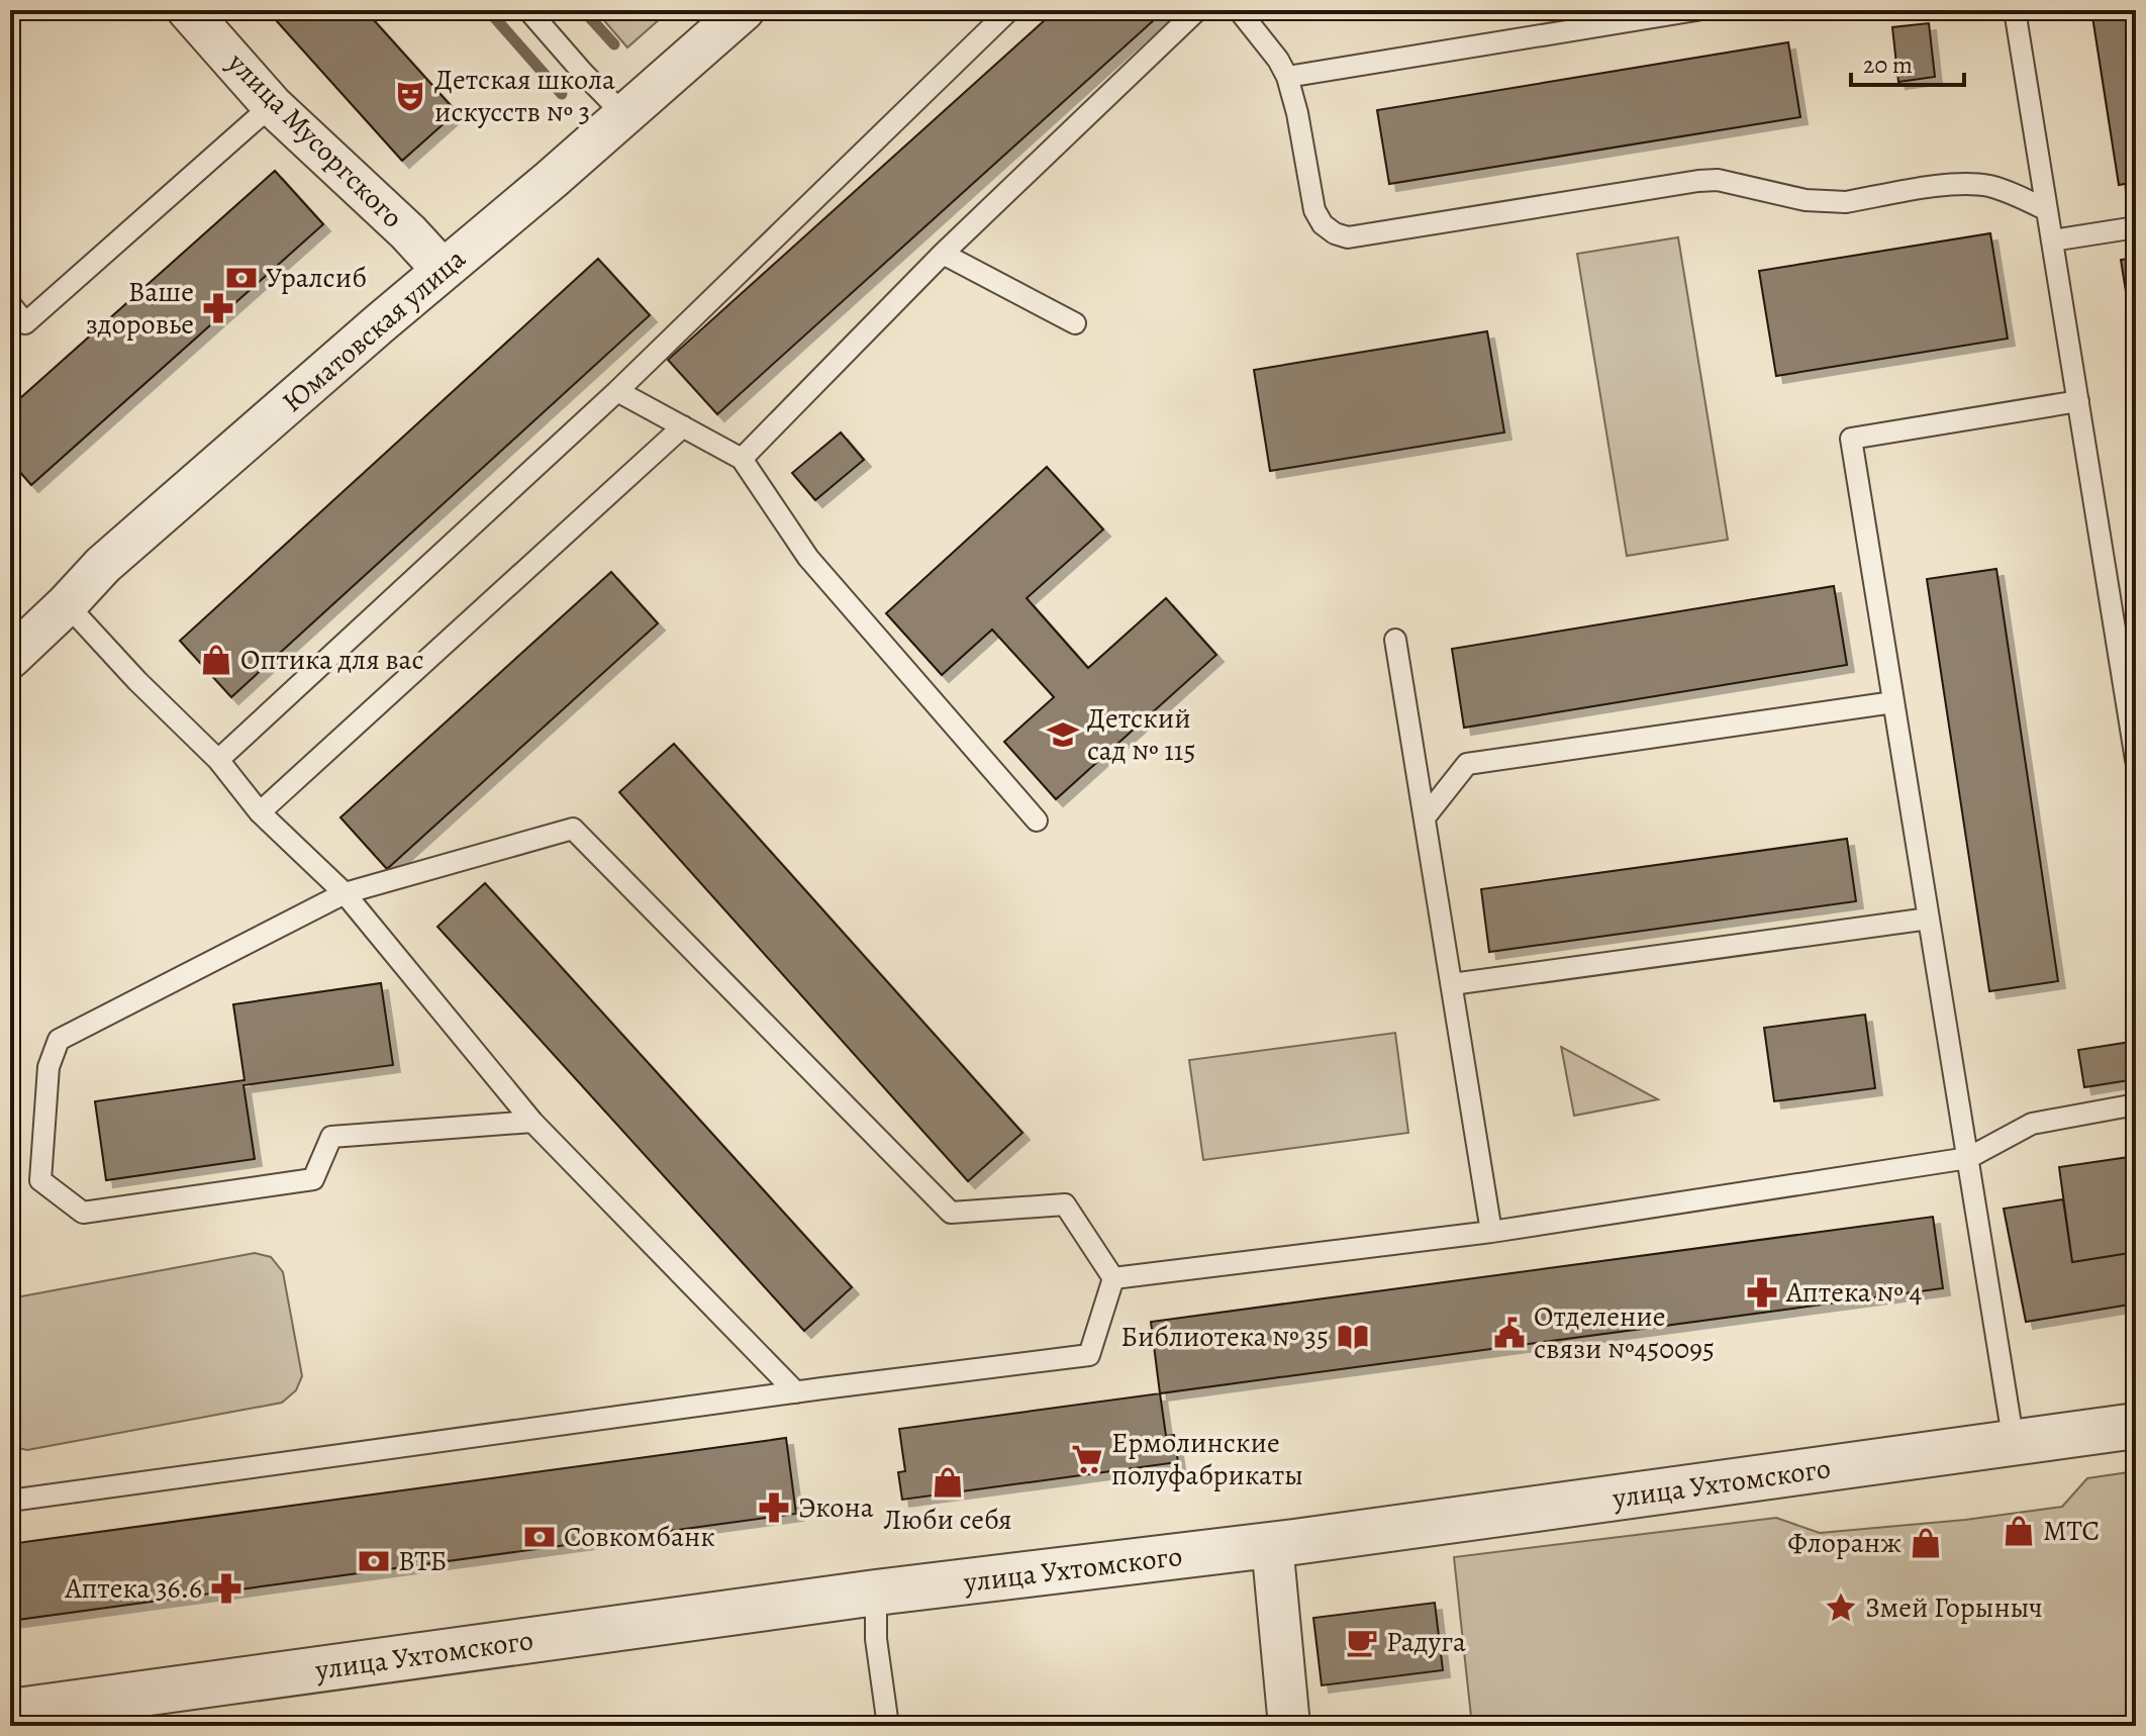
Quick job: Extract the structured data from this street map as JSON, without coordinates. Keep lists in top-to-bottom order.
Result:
{
  "streets": {
    "street": ["улица Мусоргского", "Юматовская улица", "улица Ухтомского"]
  },
  "crossings": [
    ["улица Мусоргского", "Юматовская улица"]
  ],
  "places": {
    "theatre": ["Детская школа искусств № 3"],
    "bank": ["Уралсиб", "Совкомбанк", "ВТБ"],
    "pharmacy": [
      "Ваше здоровье",
      "Аптека № 4",
      "Экона",
      "Аптека 36.6"
    ],
    "shop": [
      "Оптика для вас",
      "Люби себя",
      "МТС",
      "Флоранж"
    ],
    "school or university": ["Детский сад № 115"],
    "public building": ["Отделение связи №450095"],
    "library": ["Библиотека № 35"],
    "supermarket": ["Ермолинские полуфабрикаты"],
    "place": ["Змей Горыныч"],
    "cafe": ["Радуга"]
  },
  "scale_bar": "20 m"
}
